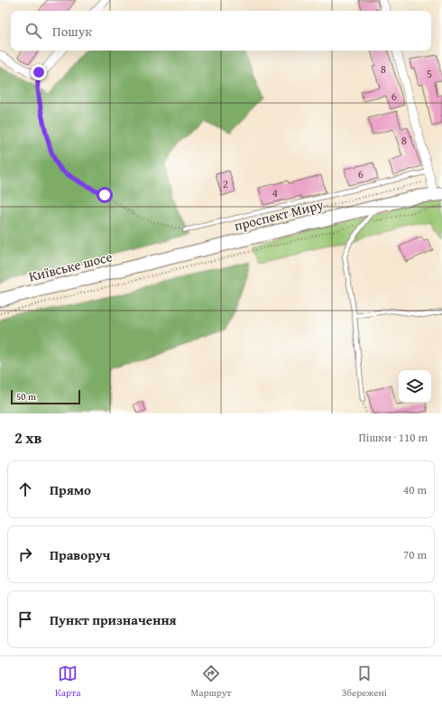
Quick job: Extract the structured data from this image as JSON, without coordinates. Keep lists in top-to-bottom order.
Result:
{
  "streets": {
    "main road": ["проспект Миру", "Київське шосе"]
  },
  "crossings": [
    ["проспект Миру", "Київське шосе"]
  ],
  "house_numbers": [
    "8",
    "5",
    "6",
    "8",
    "6",
    "2",
    "4"
  ],
  "scale_bar": "50 m",
  "page": {
    "search": "Пошук",
    "scale": "50 m",
    "heading": ["2 хв", "Пішки · 110 m"],
    "list": [
      ["Прямо", "40 m"],
      ["Праворуч", "70 m"],
      "Пункт призначення"
    ],
    "nav": ["Карта", "Маршрут", "Збережені"]
  }
}
